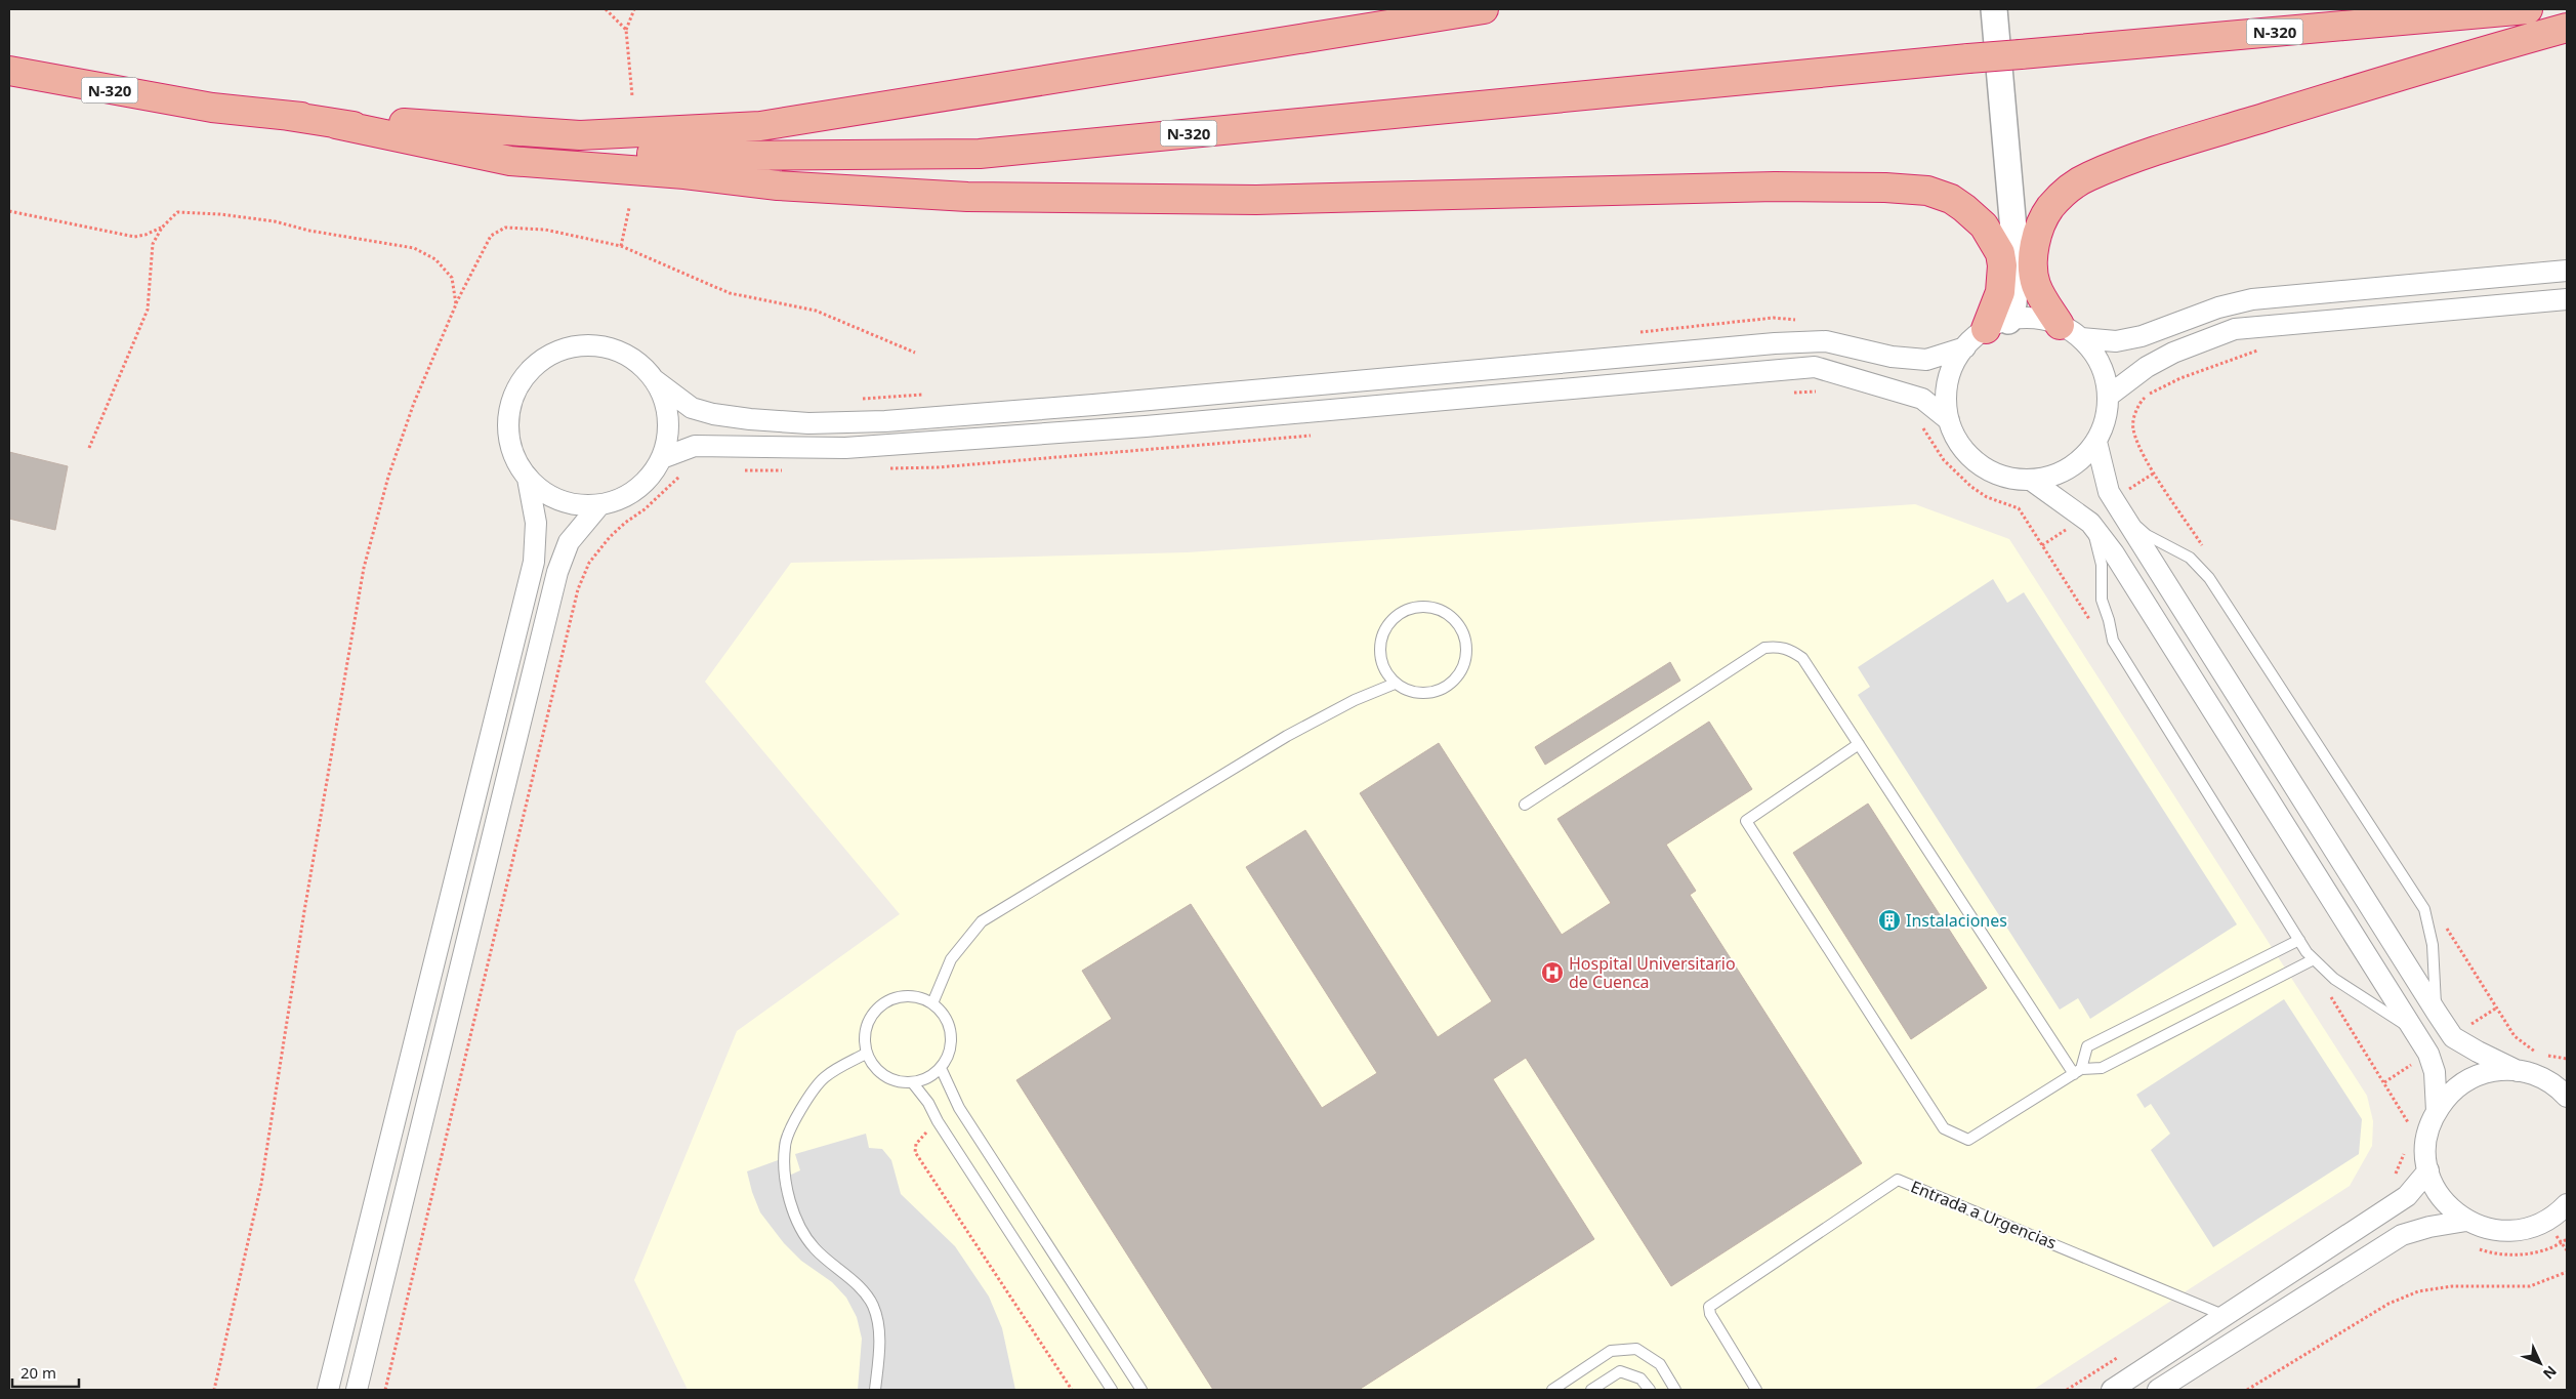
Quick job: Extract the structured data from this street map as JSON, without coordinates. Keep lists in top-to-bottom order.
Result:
{
  "streets": {
    "highway": ["N-320"],
    "lane": ["Entrada a Urgencias"]
  },
  "places": {
    "building": ["Instalaciones"],
    "hospital": ["Hospital Universitario de Cuenca"]
  },
  "scale_bar": "20 m",
  "north": "bottom right"
}
